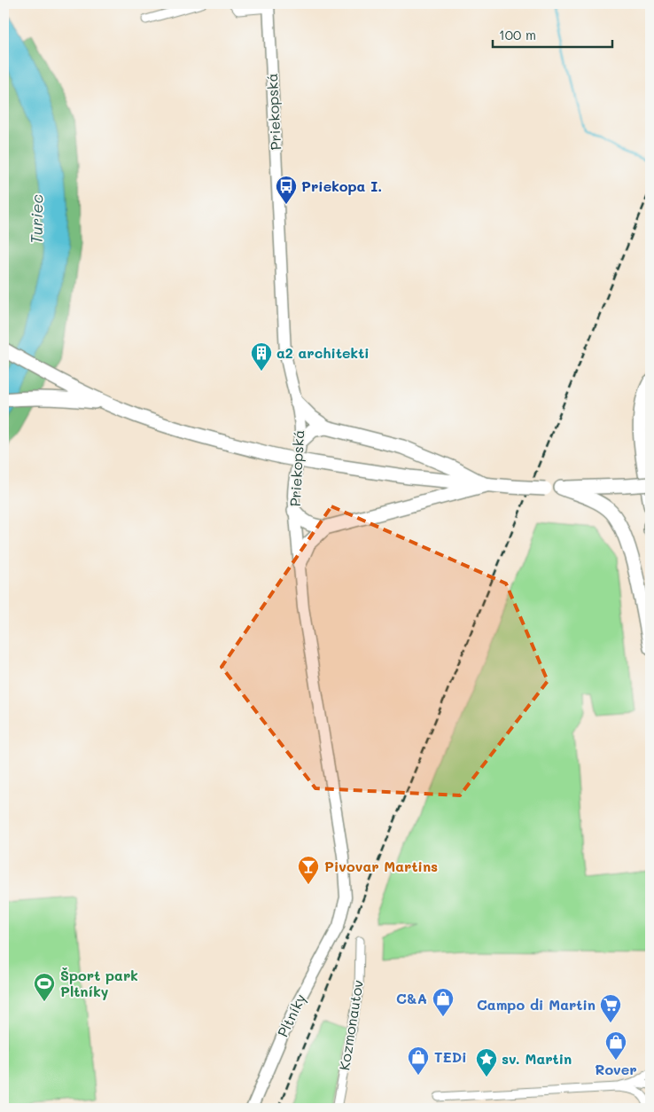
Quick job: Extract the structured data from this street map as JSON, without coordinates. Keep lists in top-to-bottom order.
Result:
{
  "streets": {
    "street": ["Priekopská", "Pltníky", "Kozmonautov"]
  },
  "crossings": [
    ["Priekopská", "Pltníky"]
  ],
  "water": ["Turiec"],
  "places": {
    "bus stop": ["Priekopa I."],
    "building": ["a2 architekti"],
    "bar": ["Pivovar Martins"],
    "sports": ["Šport park Pltníky"],
    "shop": ["C&A", "Rover", "TEDi"],
    "supermarket": ["Campo di Martin"],
    "place": ["sv. Martin"]
  },
  "scale_bar": "100 m"
}
